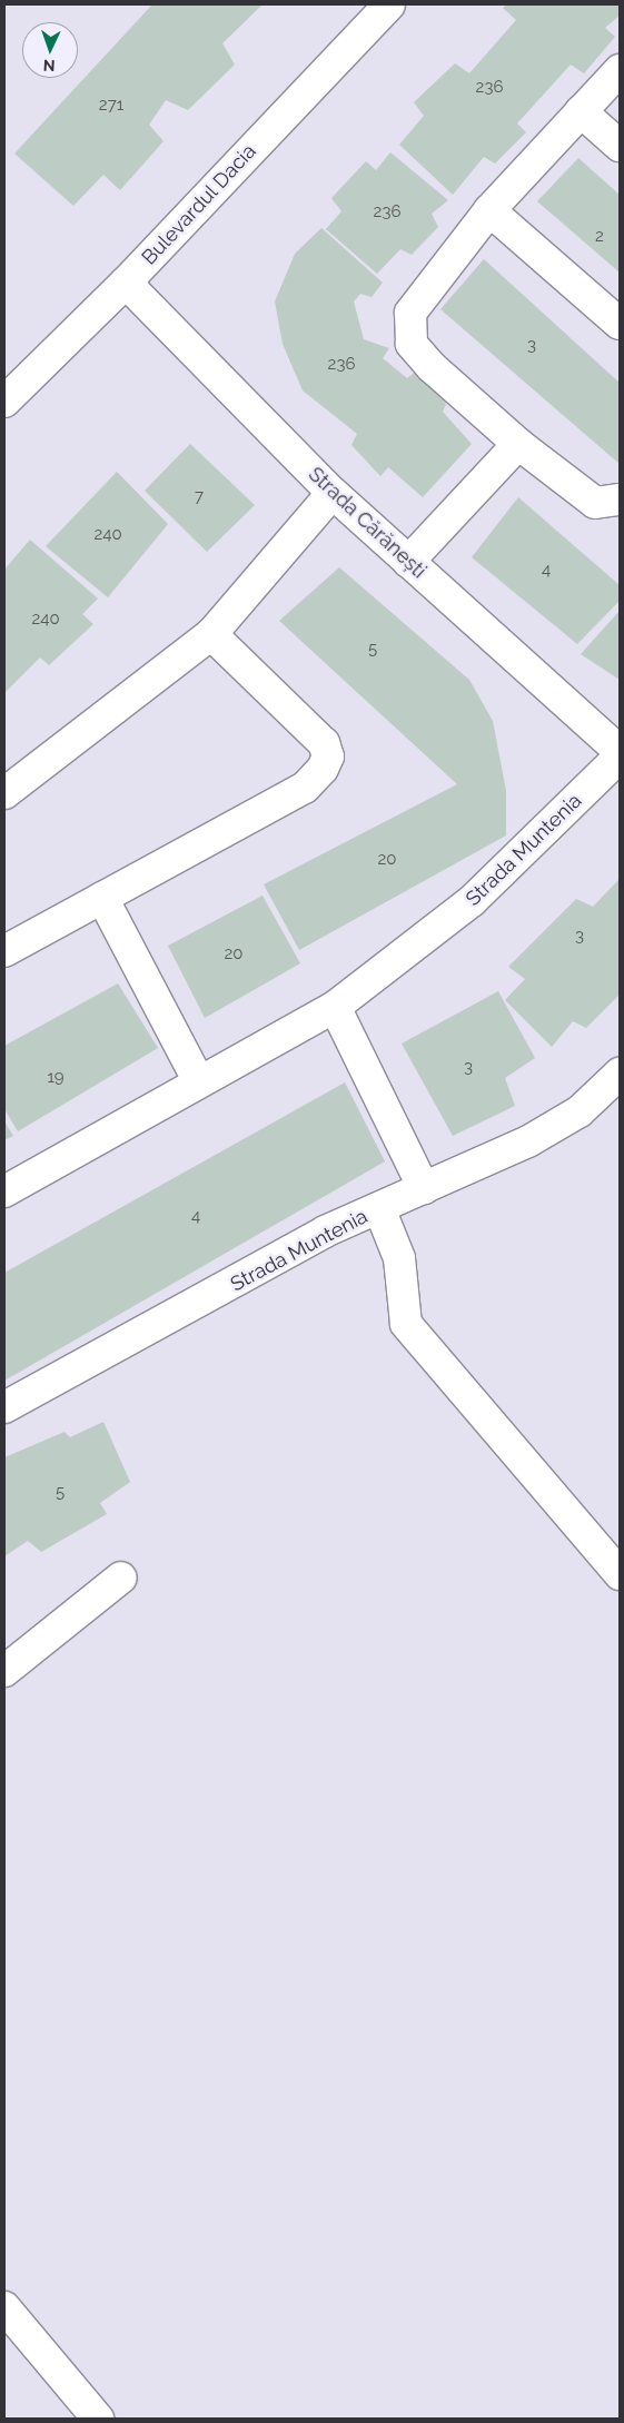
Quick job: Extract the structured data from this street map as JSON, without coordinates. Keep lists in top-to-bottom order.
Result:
{
  "streets": {
    "street": ["Bulevardul Dacia", "Strada Cărănești", "Strada Muntenia"]
  },
  "crossings": [
    ["Bulevardul Dacia", "Strada Cărănești"]
  ],
  "house_numbers": [
    "236",
    "271",
    "236",
    "2",
    "3",
    "236",
    "7",
    "240",
    "4",
    "240",
    "5",
    "20",
    "3",
    "20",
    "3",
    "19",
    "4",
    "5"
  ],
  "north": "bottom"
}
